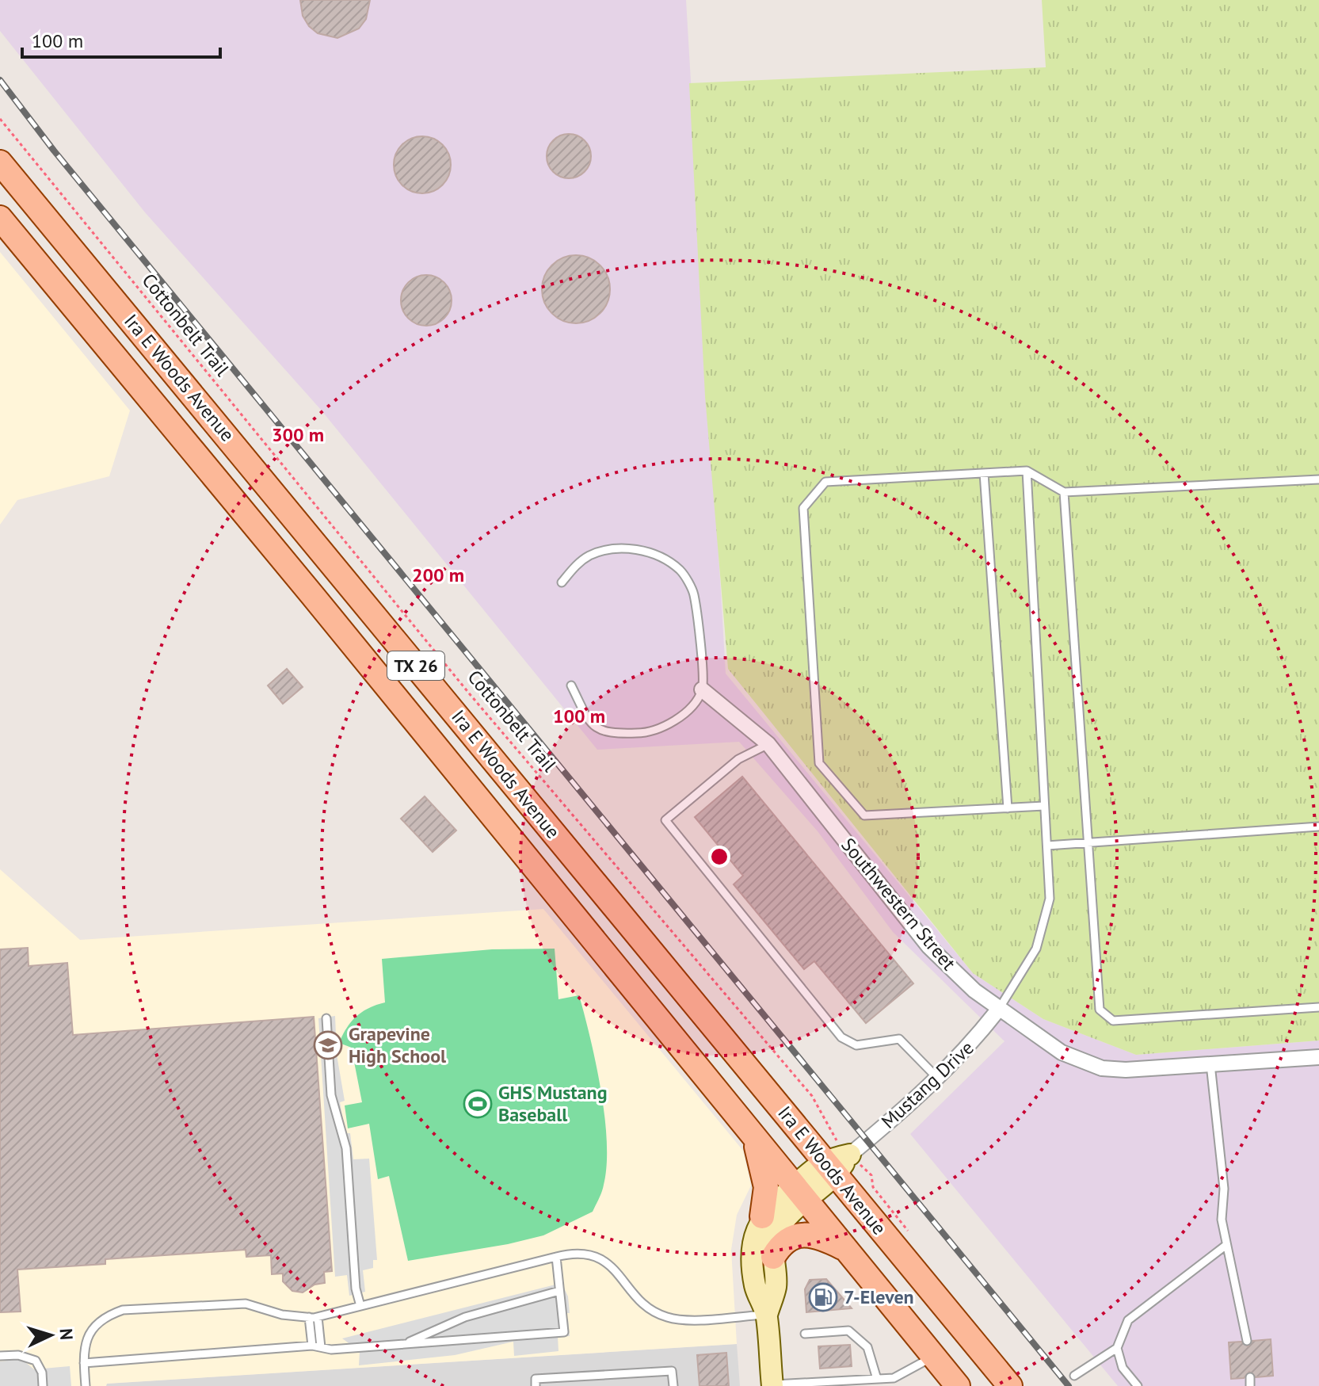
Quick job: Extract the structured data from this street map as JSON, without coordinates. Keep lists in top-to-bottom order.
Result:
{
  "streets": {
    "main road": ["Ira E Woods Avenue", "TX 26", "Mustang Drive"],
    "street": ["Southwestern Street"],
    "path": ["Cottonbelt Trail"]
  },
  "crossings": [
    ["Cottonbelt Trail", "Mustang Drive"],
    ["Ira E Woods Avenue", "Mustang Drive"],
    ["Southwestern Street", "Mustang Drive"]
  ],
  "places": {
    "school or university": ["Grapevine High School"],
    "sports": ["GHS Mustang Baseball"],
    "fuel station": ["7-Eleven"]
  },
  "scale_bar": "100 m",
  "north": "right",
  "rings": ["300 m", "200 m", "100 m"]
}
